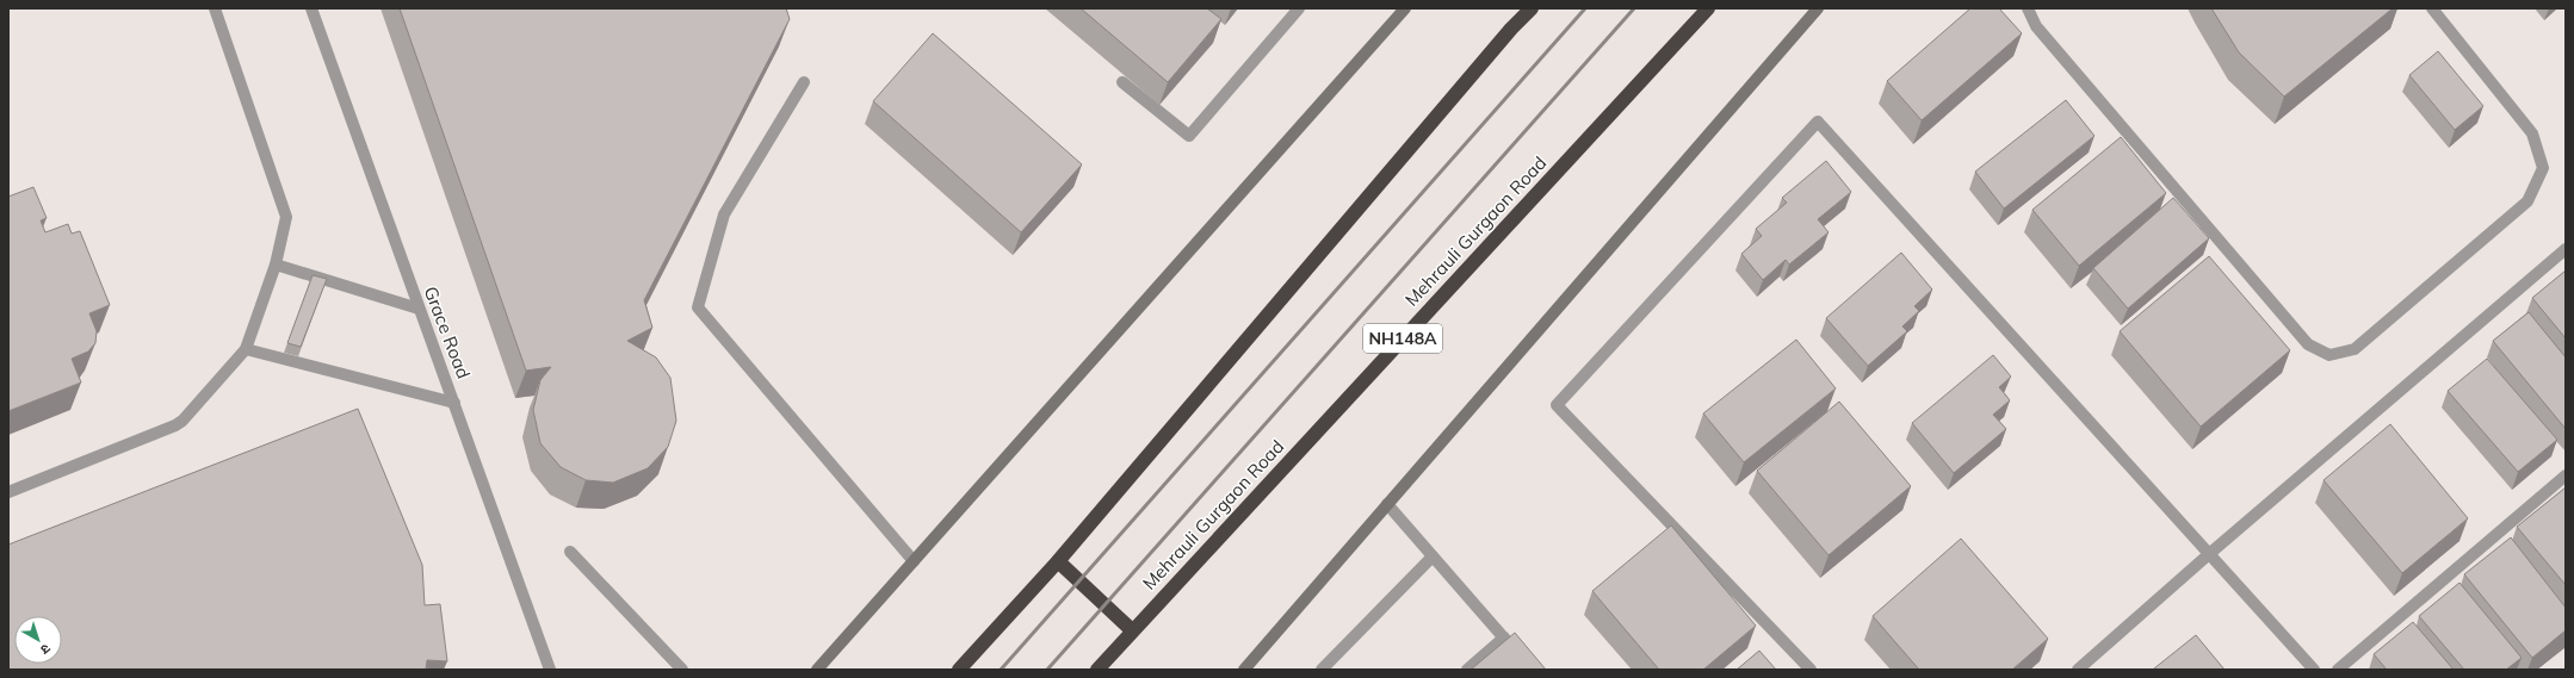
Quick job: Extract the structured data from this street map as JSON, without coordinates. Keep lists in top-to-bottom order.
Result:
{
  "streets": {
    "highway": ["Mehrauli Gurgaon Road", "NH148A"],
    "street": ["Grace Road"]
  },
  "north": "bottom right"
}
